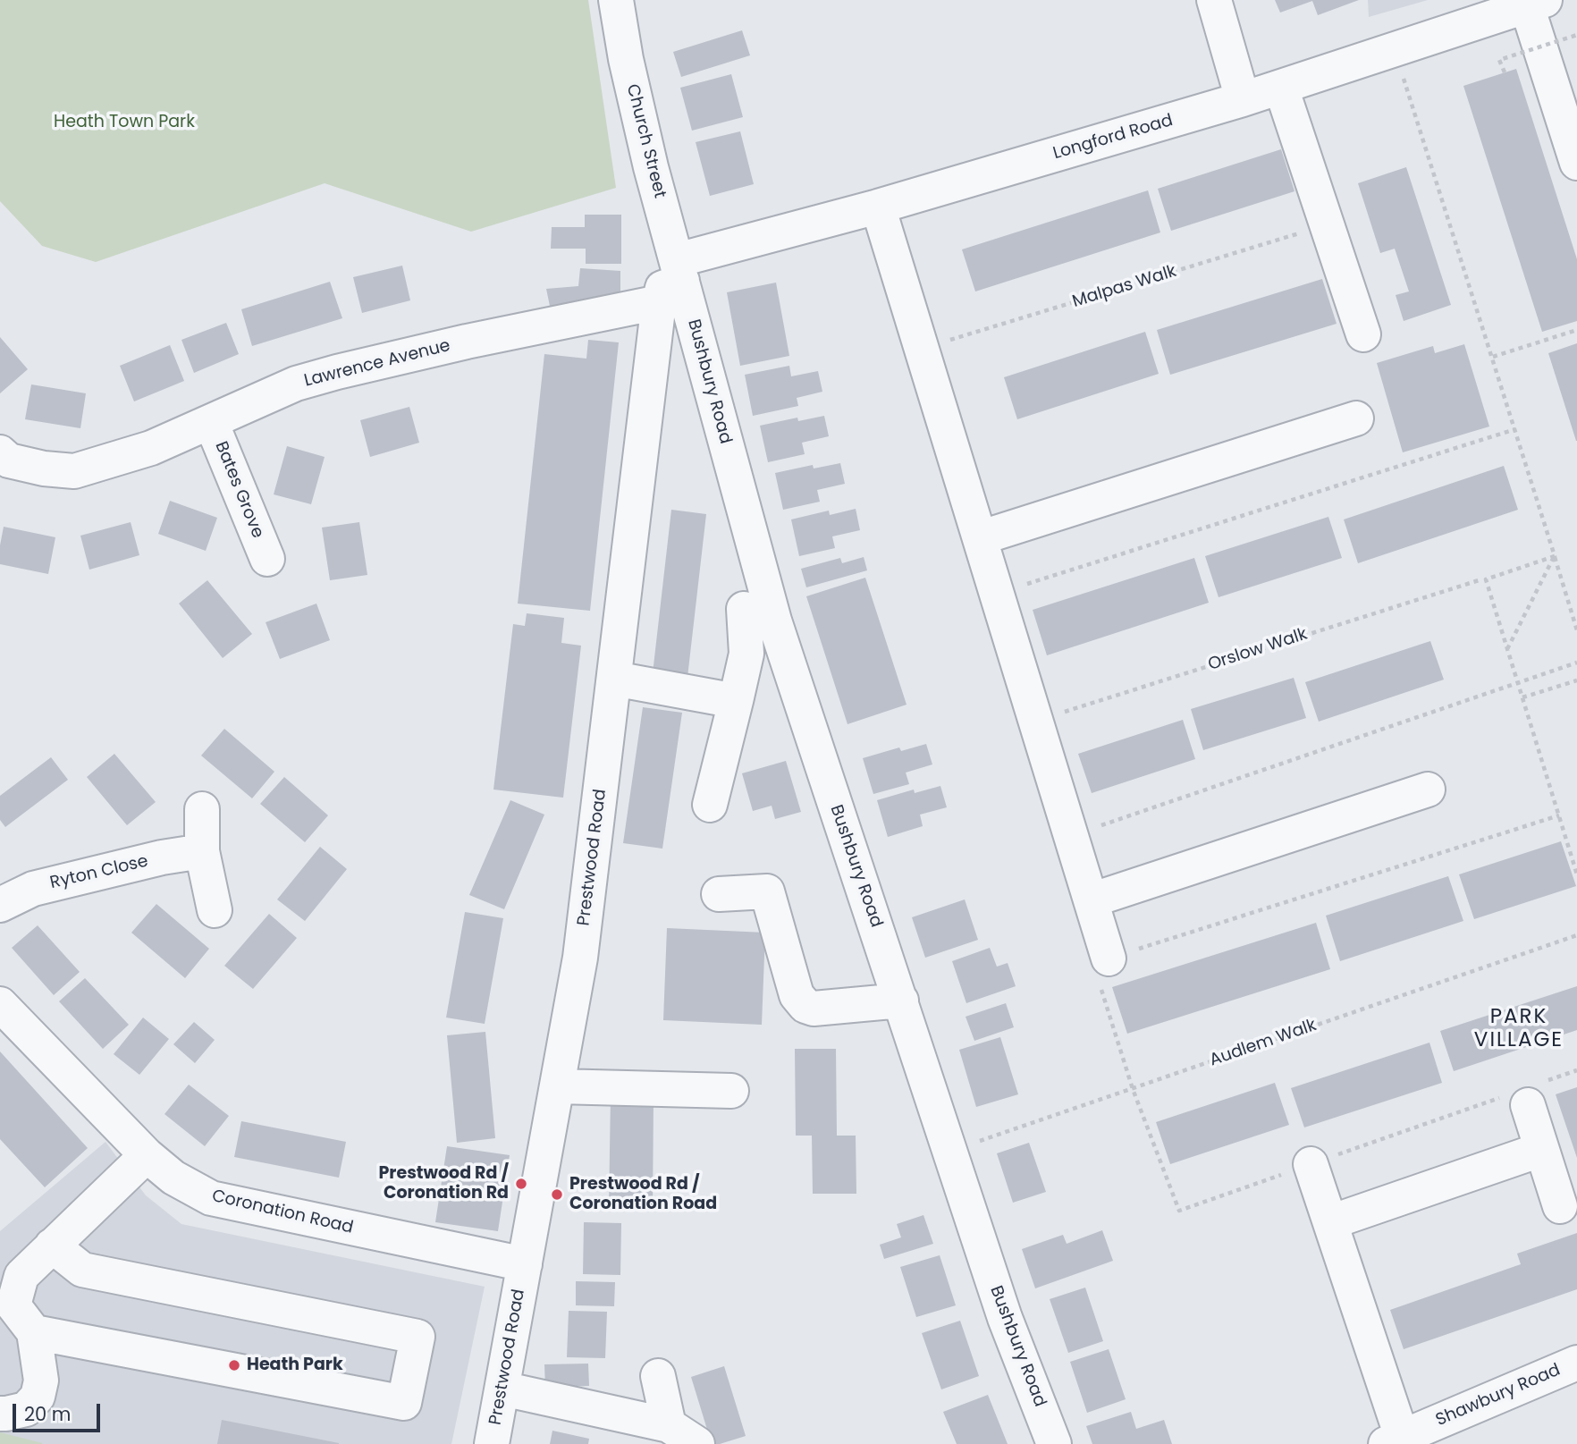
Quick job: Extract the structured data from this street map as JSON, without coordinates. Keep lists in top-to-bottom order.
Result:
{
  "streets": {
    "street": [
      "Longford Road",
      "Church Street",
      "Lawrence Avenue",
      "Bushbury Road",
      "Bates Grove",
      "Prestwood Road",
      "Ryton Close",
      "Coronation Road",
      "Shawbury Road"
    ],
    "path": ["Malpas Walk", "Orslow Walk", "Audlem Walk"]
  },
  "crossings": [
    ["Longford Road", "Church Street"],
    ["Longford Road", "Lawrence Avenue"],
    ["Longford Road", "Bushbury Road"],
    ["Longford Road", "Prestwood Road"],
    ["Church Street", "Lawrence Avenue"],
    ["Church Street", "Bushbury Road"],
    ["Church Street", "Prestwood Road"],
    ["Lawrence Avenue", "Bushbury Road"],
    ["Lawrence Avenue", "Bates Grove"],
    ["Lawrence Avenue", "Prestwood Road"],
    ["Bushbury Road", "Prestwood Road"],
    ["Bushbury Road", "Audlem Walk"],
    ["Prestwood Road", "Coronation Road"]
  ],
  "districts": ["PARK VILLAGE"],
  "parks": ["Heath Town Park"],
  "places": ["Prestwood Rd / Coronation Rd", "Prestwood Rd / Coronation Road", "Heath Park"],
  "scale_bar": "20 m"
}
